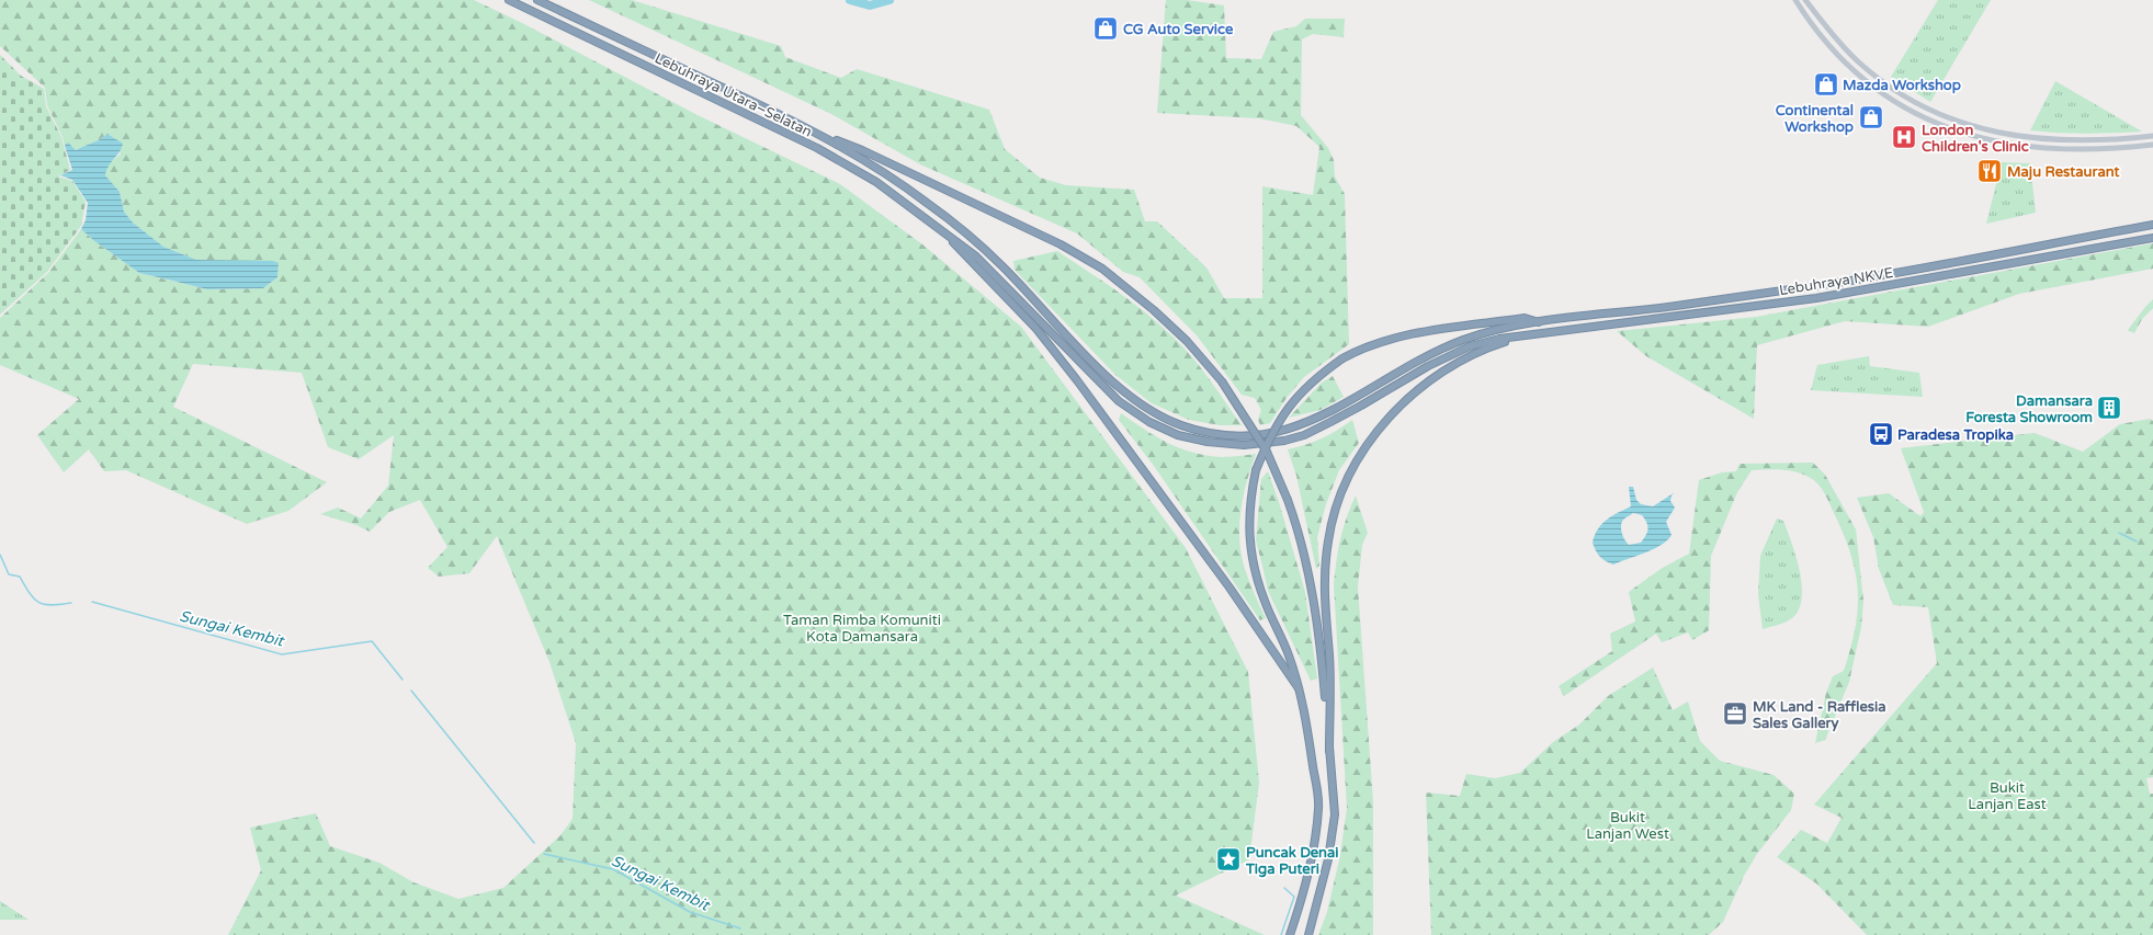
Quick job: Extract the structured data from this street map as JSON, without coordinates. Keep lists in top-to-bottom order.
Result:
{
  "streets": {
    "highway": ["Lebuhraya Utara–Selatan", "Lebuhraya NKVE"]
  },
  "water": ["Sungai Kembit"],
  "parks": ["Taman Rimba Komuniti Kota Damansara", "Bukit Lanjan East", "Bukit Lanjan West"],
  "places": {
    "shop": ["CG Auto Service", "Mazda Workshop", "Continental Workshop"],
    "hospital": ["London Children's Clinic"],
    "restaurant": ["Maju Restaurant"],
    "building": ["Damansara Foresta Showroom"],
    "bus stop": ["Paradesa Tropika"],
    "office": ["MK Land - Rafflesia Sales Gallery"],
    "place": ["Puncak Denai Tiga Puteri"]
  }
}
